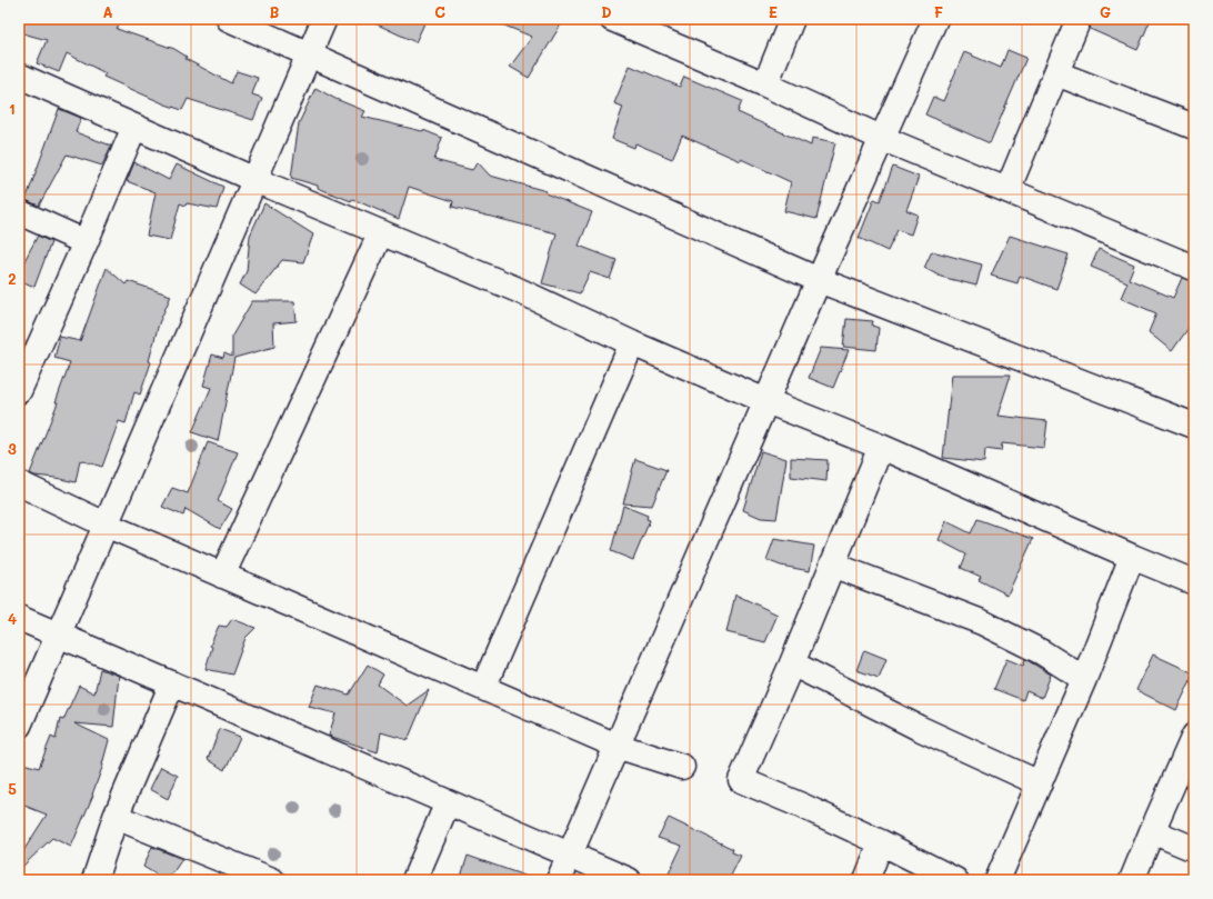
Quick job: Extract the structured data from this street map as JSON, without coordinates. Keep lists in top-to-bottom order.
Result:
{
  "grid": {
    "columns": [
      "A",
      "B",
      "C",
      "D",
      "E",
      "F",
      "G"
    ],
    "rows": [
      "1",
      "2",
      "3",
      "4",
      "5"
    ]
  }
}
